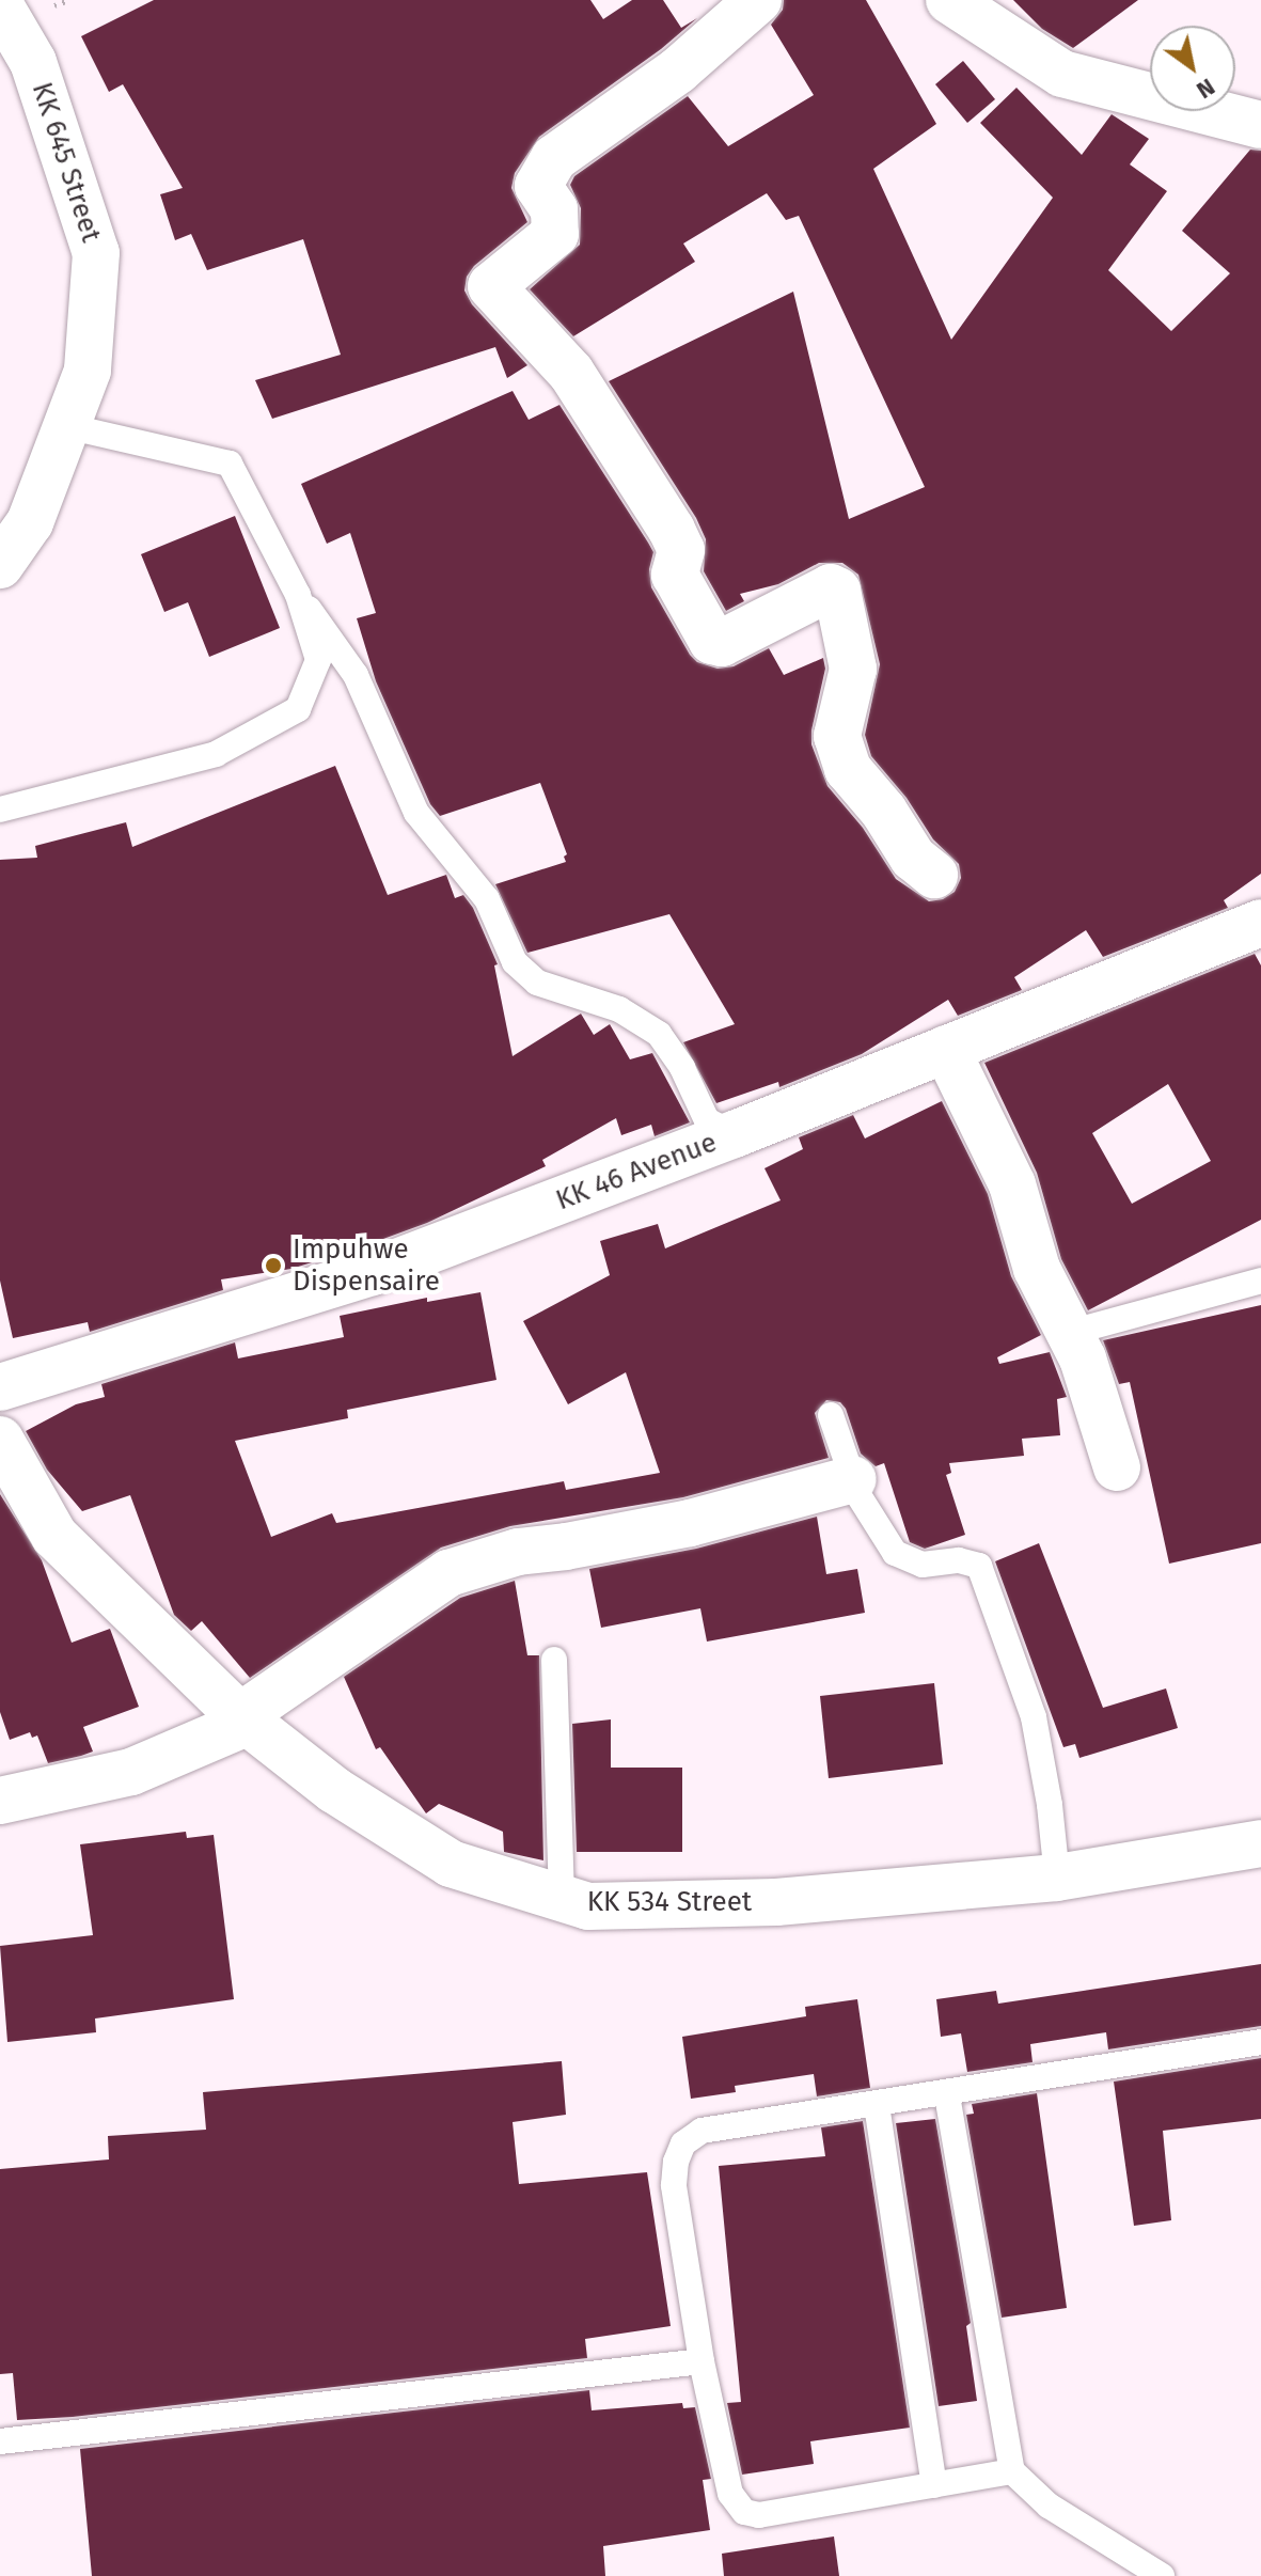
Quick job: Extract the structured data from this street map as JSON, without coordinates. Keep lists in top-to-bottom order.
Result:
{
  "streets": {
    "street": ["KK 645 Street", "KK 46 Avenue", "KK 534 Street"]
  },
  "places": ["Impuhwe Dispensaire"],
  "north": "bottom right"
}
